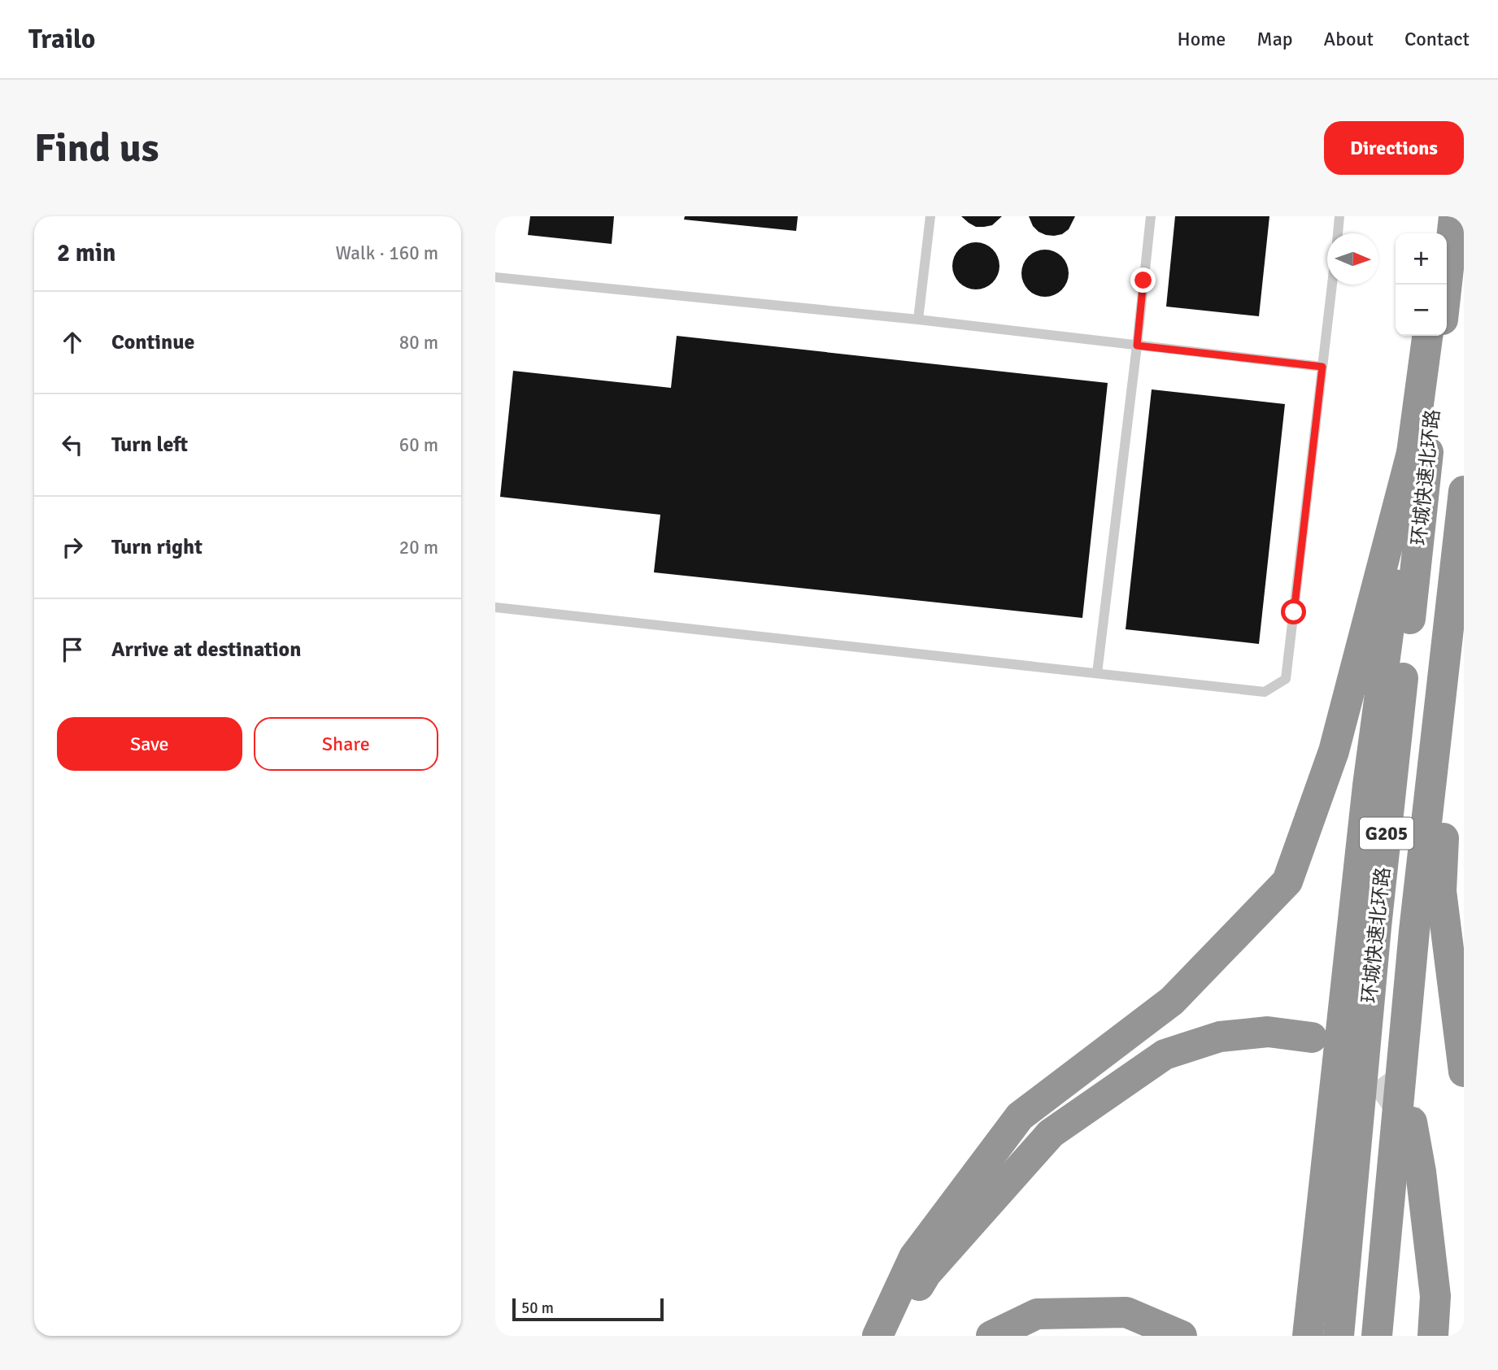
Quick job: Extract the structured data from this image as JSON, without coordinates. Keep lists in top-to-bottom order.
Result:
{
  "streets": {
    "highway": ["环城快速北环路", "G205"]
  },
  "scale_bar": "50 m",
  "north": "right",
  "page": {
    "header": "Trailo",
    "nav": [
      "Home",
      "Map",
      "About",
      "Contact"
    ],
    "buttons": [
      "Directions",
      ["Save", "Share"]
    ],
    "title": "Find us",
    "heading": ["2 min", "Walk · 160 m"],
    "map_buttons": ["+", "−"],
    "list": [
      ["Continue", "80 m"],
      ["Turn left", "60 m"],
      ["Turn right", "20 m"],
      "Arrive at destination"
    ],
    "scale": "50 m"
  }
}
